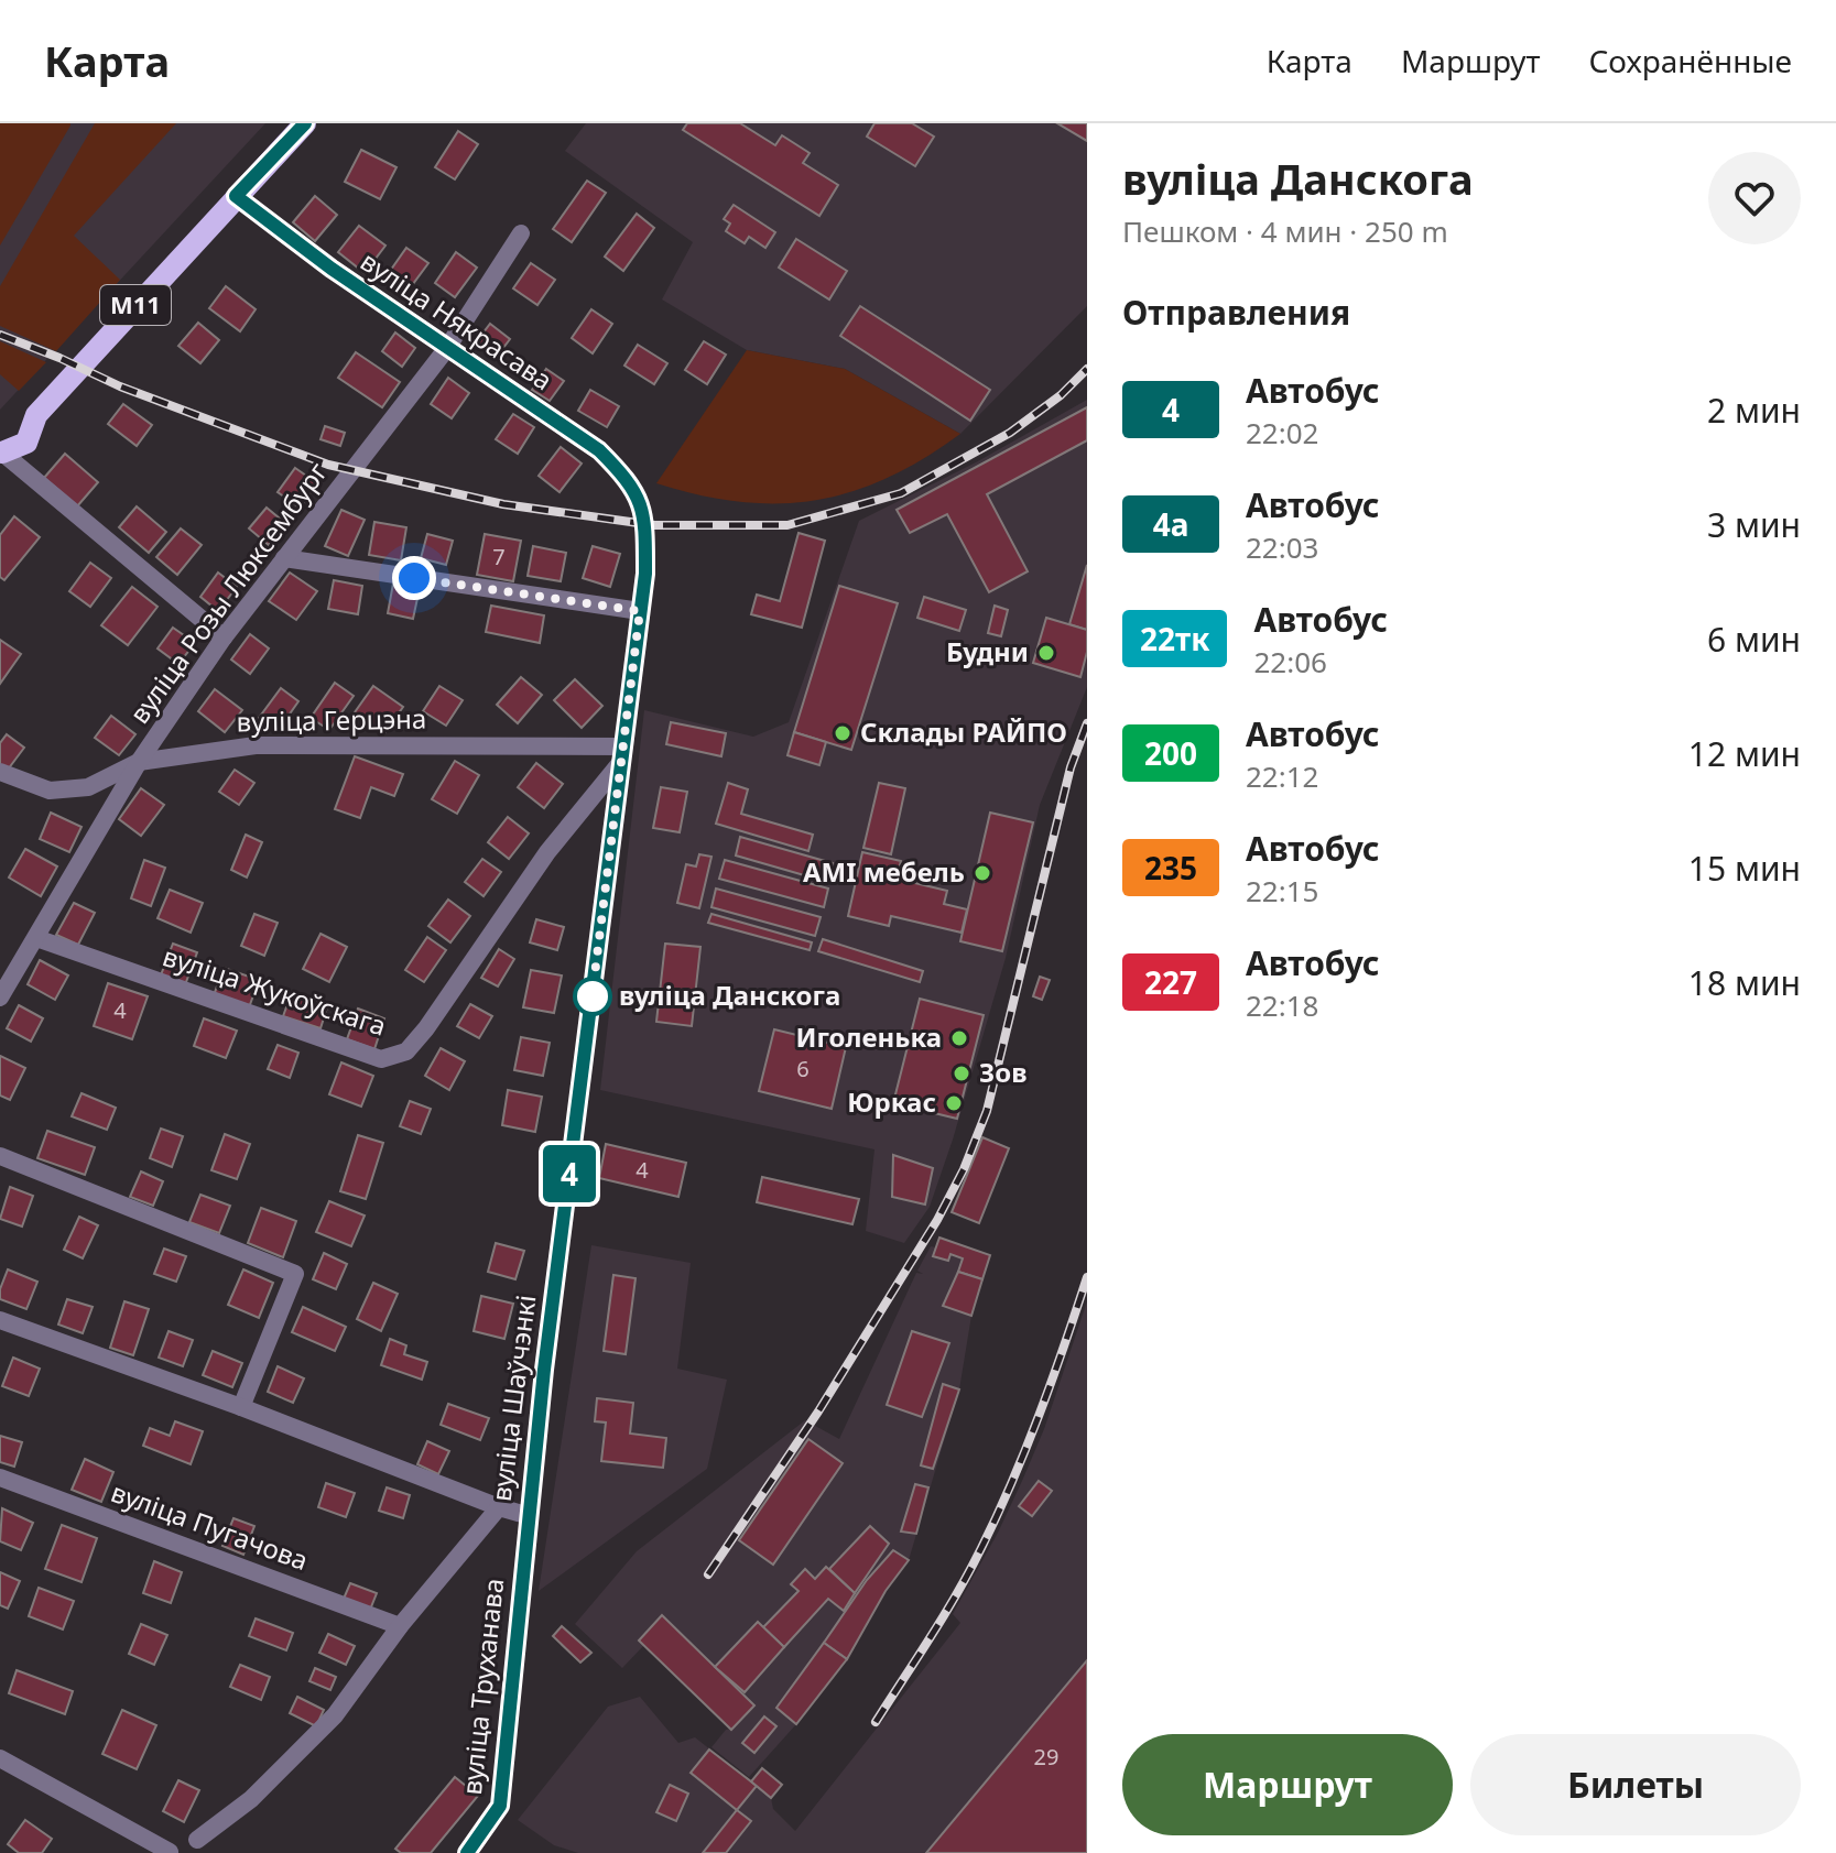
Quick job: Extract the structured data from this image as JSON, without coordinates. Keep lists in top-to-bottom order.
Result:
{
  "streets": {
    "main road": [
      "М11",
      "вуліца Някрасава",
      "вуліца Шаўчэнкі",
      "вуліца Труханава"
    ],
    "street": [
      "вуліца Розы Люксембург",
      "вуліца Герцэна",
      "вуліца Жукоўскага",
      "вуліца Пугачова"
    ]
  },
  "crossings": [
    ["М11", "вуліца Някрасава"],
    ["вуліца Някрасава", "вуліца Розы Люксембург"],
    ["вуліца Някрасава", "вуліца Шаўчэнкі"],
    ["вуліца Розы Люксембург", "вуліца Герцэна"],
    ["вуліца Розы Люксембург", "вуліца Жукоўскага"],
    ["вуліца Герцэна", "вуліца Жукоўскага"],
    ["вуліца Герцэна", "вуліца Шаўчэнкі"],
    ["вуліца Жукоўскага", "вуліца Шаўчэнкі"],
    ["вуліца Шаўчэнкі", "вуліца Пугачова"],
    ["вуліца Шаўчэнкі", "вуліца Труханава"]
  ],
  "places": [
    "Будни",
    "Склады РАЙПО",
    "AMI мебель",
    "вуліца Данскога",
    "Иголенька",
    "Зов",
    "Юркас"
  ],
  "lines": ["bus line 4"],
  "house_numbers": [
    "7",
    "4",
    "6",
    "4",
    "29"
  ],
  "page": {
    "header": "Карта",
    "nav": ["Карта", "Маршрут", "Сохранённые"],
    "on_map": "4",
    "heading": [
      ["вуліца Данскога", "Пешком · 4 мин · 250 m"],
      "Отправления"
    ],
    "list": [
      {
        "mark": "4",
        "name": "Автобус",
        "note": "22:02",
        "value": "2 мин"
      },
      {
        "mark": "4а",
        "name": "Автобус",
        "note": "22:03",
        "value": "3 мин"
      },
      {
        "mark": "22тк",
        "name": "Автобус",
        "note": "22:06",
        "value": "6 мин"
      },
      {
        "mark": "200",
        "name": "Автобус",
        "note": "22:12",
        "value": "12 мин"
      },
      {
        "mark": "235",
        "name": "Автобус",
        "note": "22:15",
        "value": "15 мин"
      },
      {
        "mark": "227",
        "name": "Автобус",
        "note": "22:18",
        "value": "18 мин"
      }
    ],
    "buttons": ["Маршрут", "Билеты"]
  }
}
